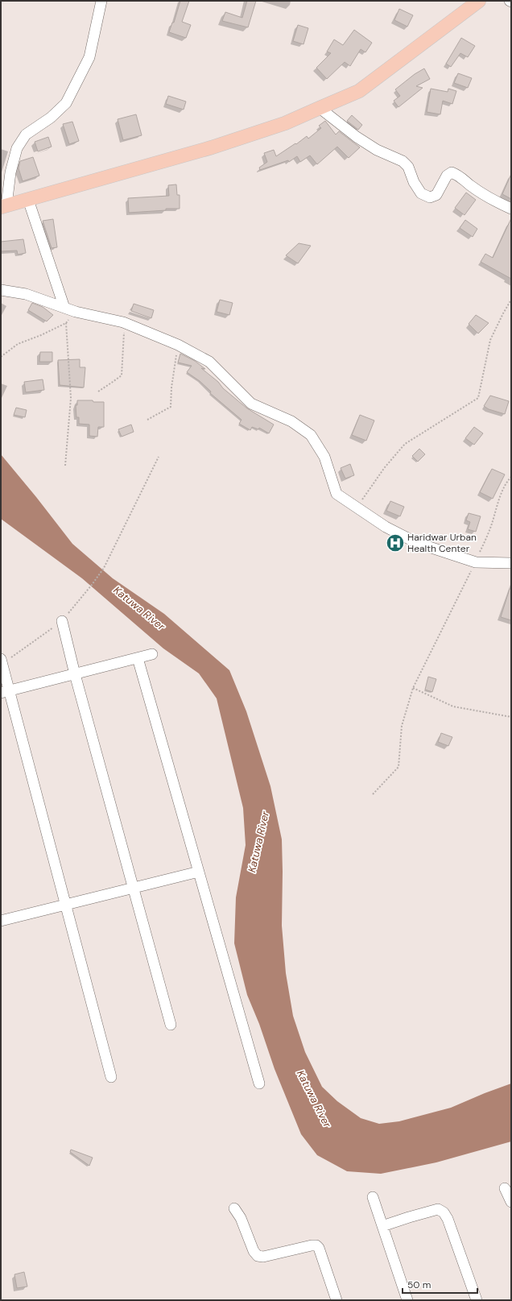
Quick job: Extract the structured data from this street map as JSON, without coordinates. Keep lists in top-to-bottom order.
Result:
{
  "water": ["Katuwa River"],
  "places": {
    "hospital": ["Haridwar Urban Health Center"]
  },
  "scale_bar": "50 m"
}
